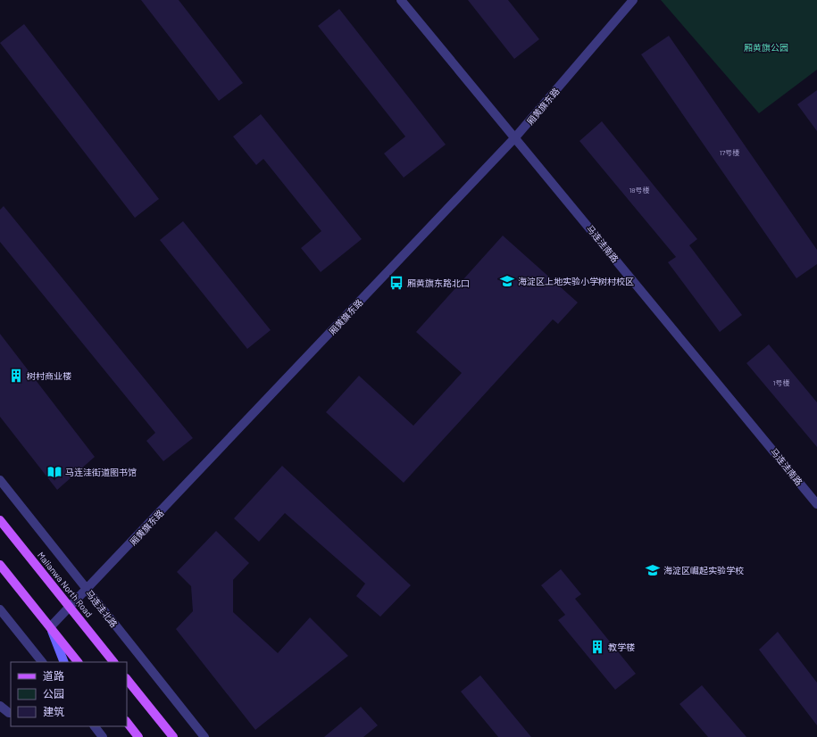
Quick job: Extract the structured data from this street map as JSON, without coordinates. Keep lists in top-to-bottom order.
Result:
{
  "streets": {
    "main road": ["Malianwa North Road"],
    "street": ["厢黄旗东路", "马连洼南路", "马连洼北路"]
  },
  "crossings": [
    ["厢黄旗东路", "马连洼南路"],
    ["厢黄旗东路", "Malianwa North Road"],
    ["厢黄旗东路", "马连洼北路"]
  ],
  "parks": ["厢黄旗公园"],
  "places": {
    "school or university": ["海淀区上地实验小学树村校区", "海淀区崛起实验学校"],
    "bus stop": ["厢黄旗东路北口"],
    "building": ["树村商业楼", "教学楼"],
    "library": ["马连洼街道图书馆"]
  },
  "house_numbers": ["17号楼", "18号楼", "1号楼"],
  "legend": ["道路", "公园", "建筑"]
}
